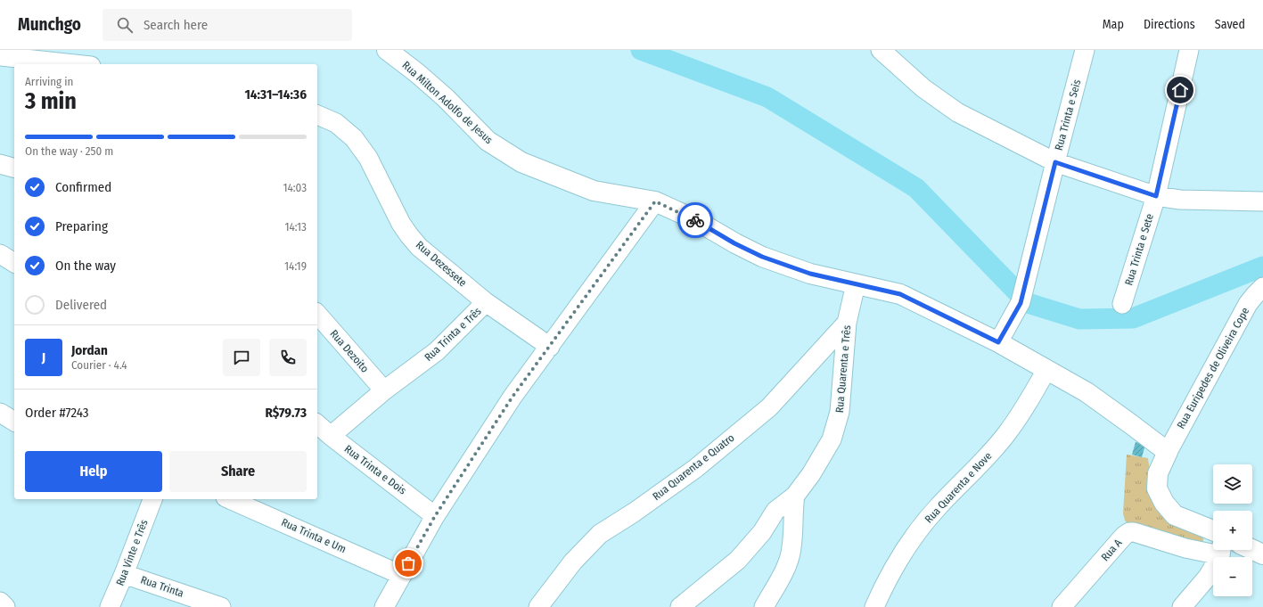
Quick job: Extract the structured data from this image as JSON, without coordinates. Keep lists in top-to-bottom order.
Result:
{
  "streets": {
    "street": [
      "Rua Milton Adolfo de Jesus",
      "Rua Trinta e Seis",
      "Rua Trinta e Sete",
      "Rua Dezessete",
      "Rua Trinta e Três",
      "Rua Dezoito",
      "Rua Euripedes de Oliveira Cope",
      "Rua Quarenta e Três",
      "Rua Quarenta e Quatro",
      "Rua Trinta e Dois",
      "Rua Quarenta e Nove",
      "Rua Trinta e Um",
      "Rua A",
      "Rua Vinte e Três",
      "Rua Trinta"
    ]
  },
  "crossings": [
    ["Rua Milton Adolfo de Jesus", "Rua Trinta e Seis"],
    ["Rua Milton Adolfo de Jesus", "Rua Euripedes de Oliveira Cope"],
    ["Rua Milton Adolfo de Jesus", "Rua Quarenta e Três"],
    ["Rua Milton Adolfo de Jesus", "Rua Quarenta e Nove"],
    ["Rua Dezessete", "Rua Trinta e Três"],
    ["Rua Trinta e Três", "Rua Dezoito"],
    ["Rua Trinta e Três", "Rua Trinta e Dois"],
    ["Rua Quarenta e Três", "Rua Quarenta e Quatro"],
    ["Rua Vinte e Três", "Rua Trinta"]
  ],
  "page": {
    "header": "Munchgo",
    "search": "Search here",
    "nav": ["Map", "Directions", "Saved"],
    "heading": ["3 min", "Arriving in", "14:31–14:36"],
    "panel": [
      "Jordan",
      "Courier · 4.4",
      "Order #7243",
      "R$79.73"
    ],
    "bar": "On the way · 250 m",
    "list": [
      ["Confirmed", "14:03"],
      ["Preparing", "14:13"],
      ["On the way", "14:19"],
      "Delivered"
    ],
    "round": "J",
    "buttons": ["Help", "Share"],
    "map_buttons": ["+", "−"]
  }
}
